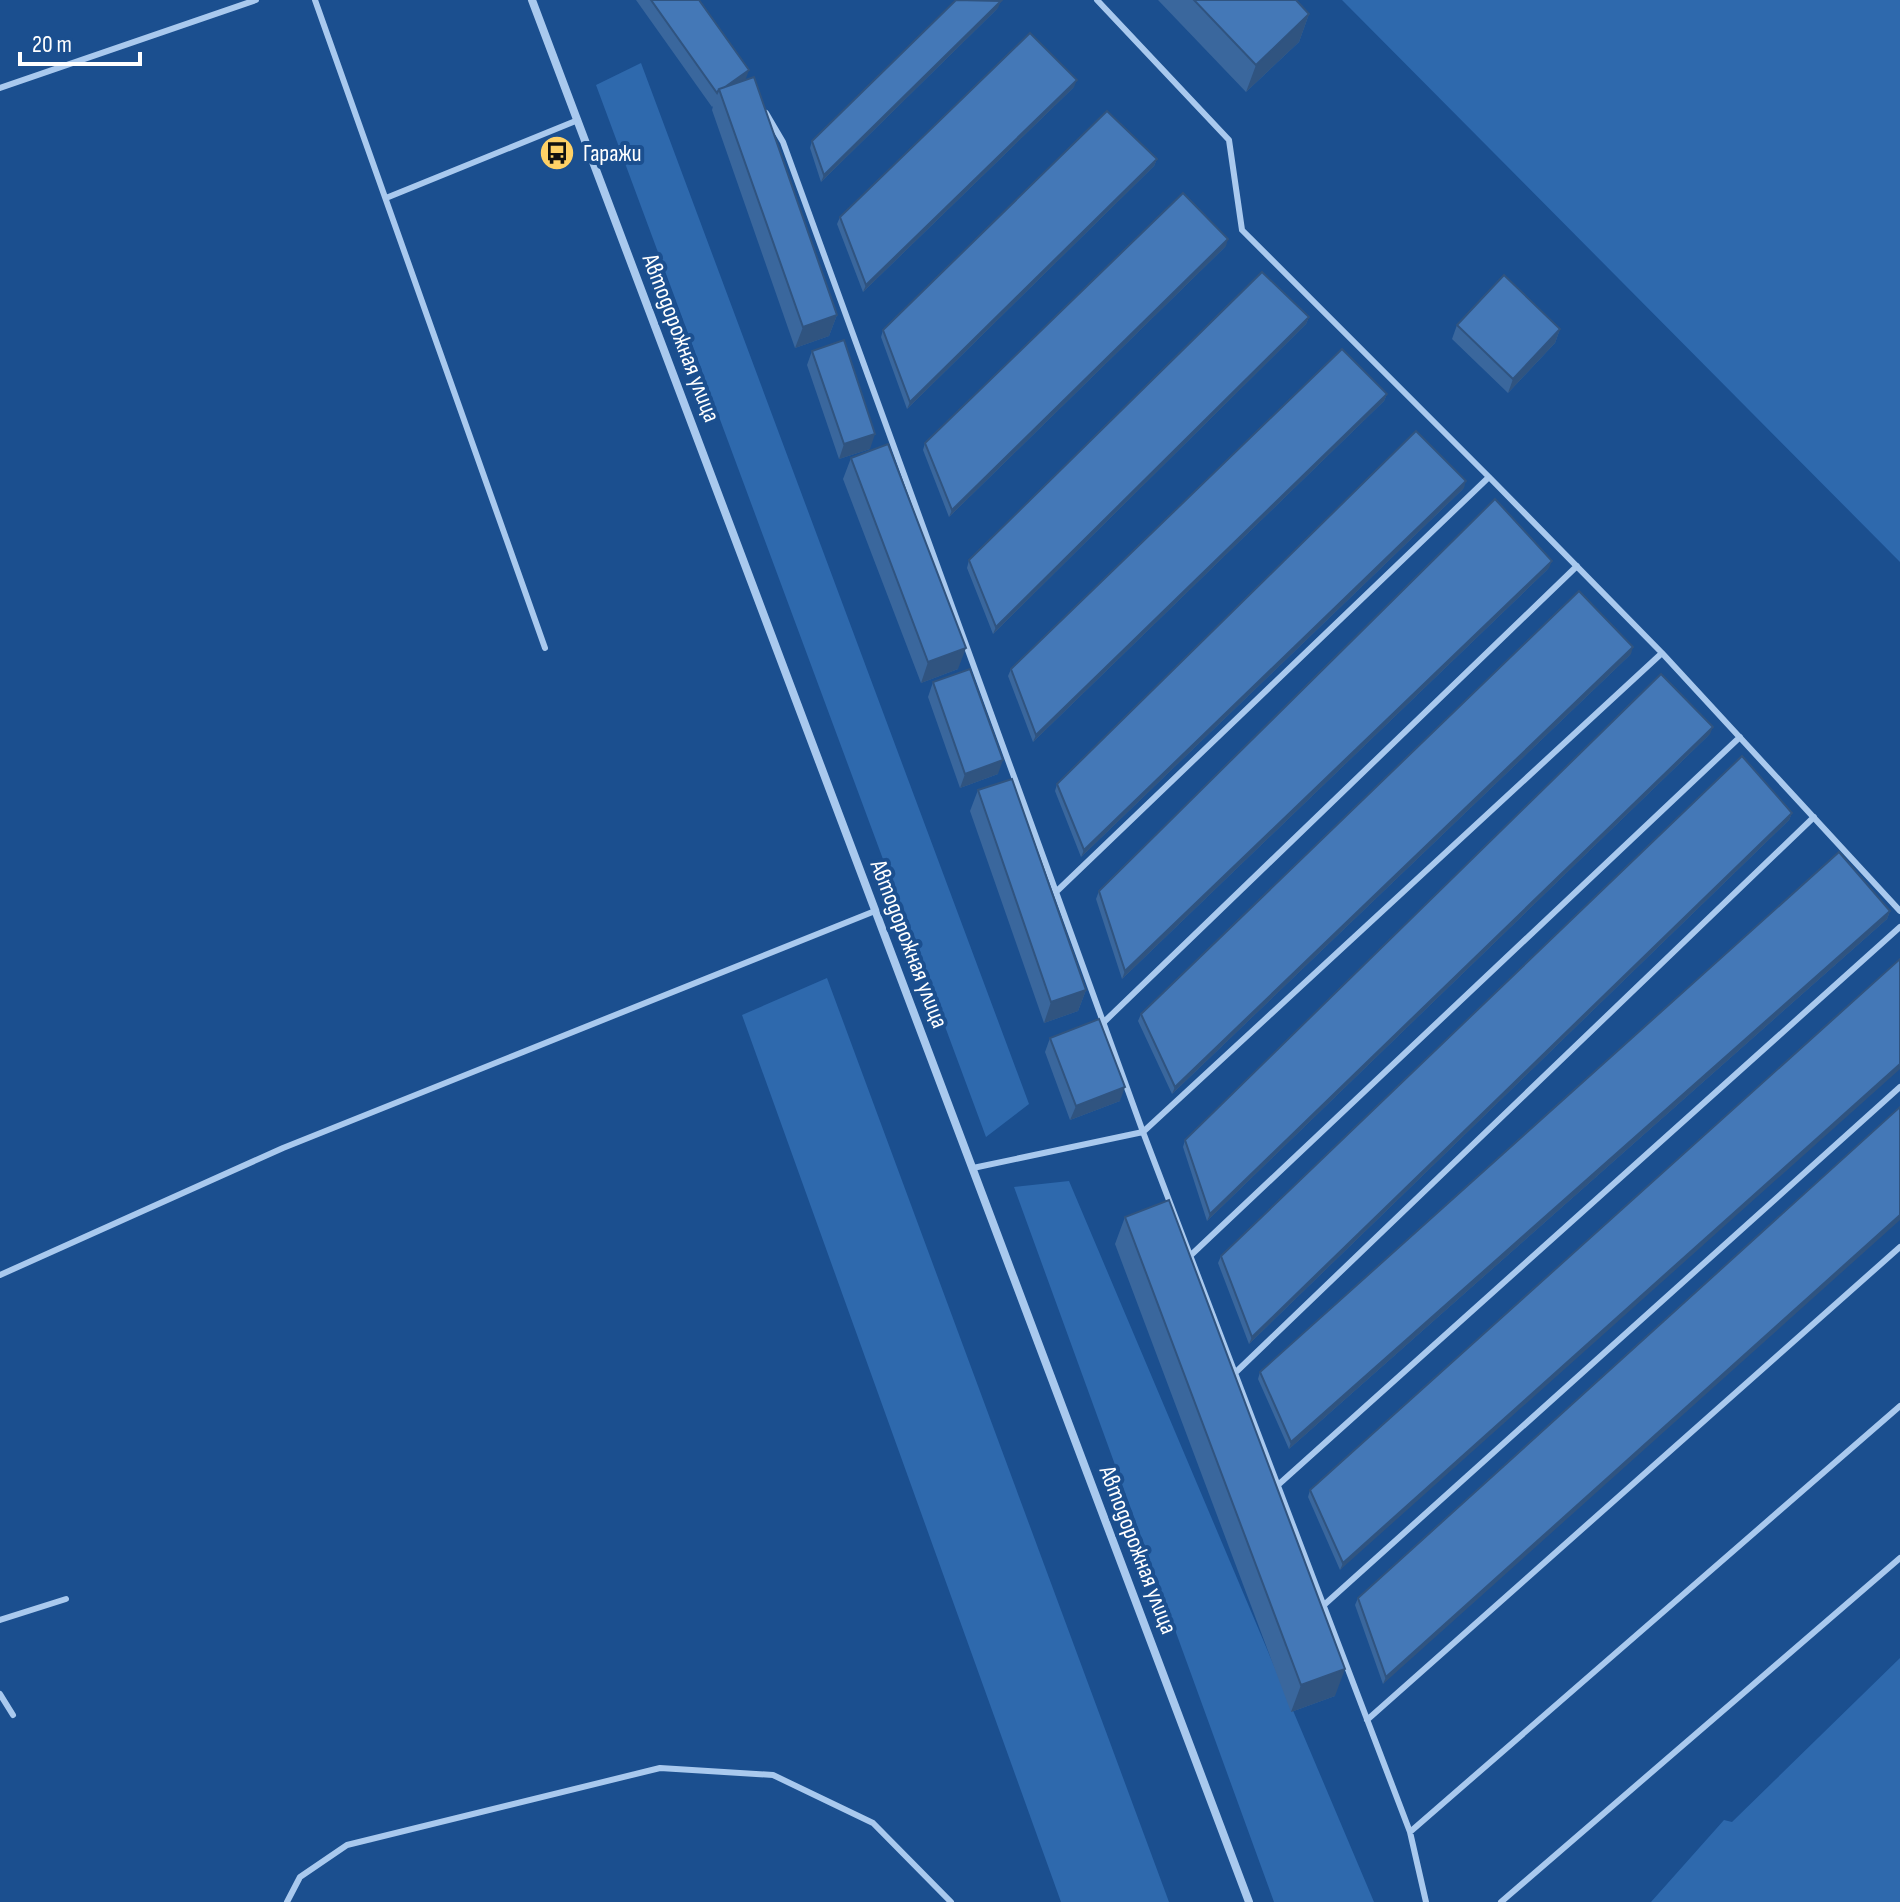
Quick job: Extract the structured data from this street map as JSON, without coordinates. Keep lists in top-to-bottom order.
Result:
{
  "streets": {
    "street": ["Автодорожная улица"]
  },
  "places": {
    "bus stop": ["Гаражи"]
  },
  "scale_bar": "20 m"
}
